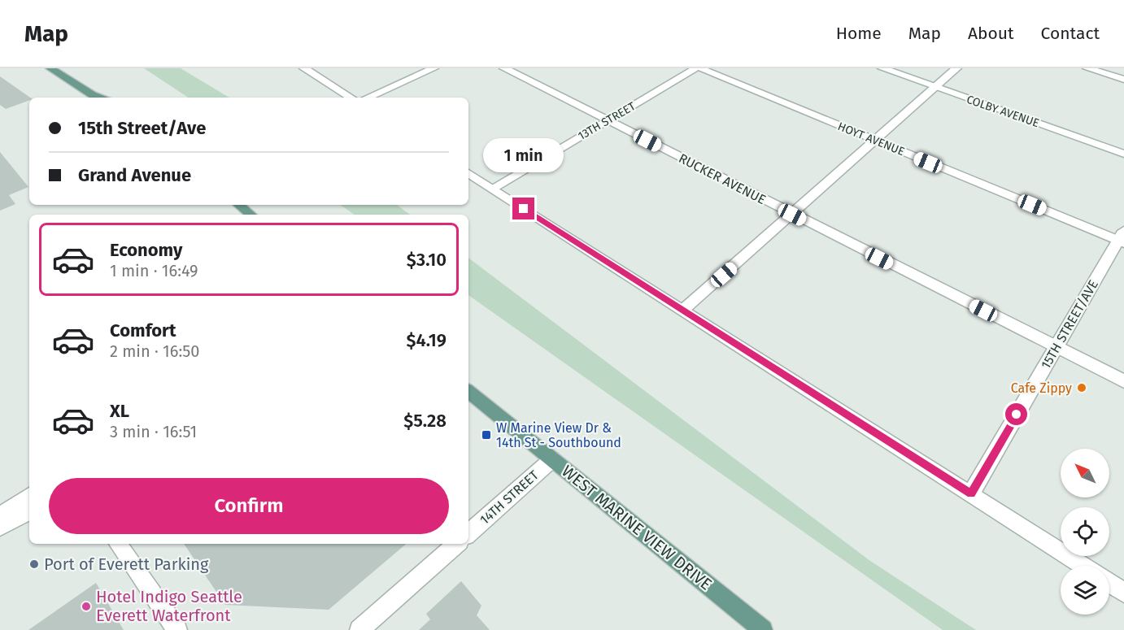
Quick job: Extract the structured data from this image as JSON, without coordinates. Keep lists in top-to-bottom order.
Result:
{
  "streets": {
    "main road": ["WEST MARINE VIEW DRIVE"],
    "street": [
      "COLBY AVENUE",
      "13TH STREET",
      "HOYT AVENUE",
      "RUCKER AVENUE",
      "15TH STREET/AVE",
      "14TH STREET"
    ]
  },
  "crossings": [
    ["13TH STREET", "HOYT AVENUE"],
    ["13TH STREET", "RUCKER AVENUE"],
    ["HOYT AVENUE", "15TH STREET/AVE"],
    ["RUCKER AVENUE", "15TH STREET/AVE"],
    ["14TH STREET", "WEST MARINE VIEW DRIVE"]
  ],
  "places": {
    "other": ["Cafe Zippy", "Port of Everett Parking", "Hotel Indigo Seattle Everett Waterfront"],
    "transit": ["W Marine View Dr & 14th St - Southbound"]
  },
  "north": "top left",
  "page": {
    "header": "Map",
    "nav": [
      "Home",
      "Map",
      "About",
      "Contact"
    ],
    "banner": ["15th Street/Ave", "Grand Avenue"],
    "bubble": "1 min",
    "list": [
      {
        "name": "Economy",
        "note": "1 min · 16:49",
        "value": "$3.10"
      },
      {
        "name": "Comfort",
        "note": "2 min · 16:50",
        "value": "$4.19"
      },
      {
        "name": "XL",
        "note": "3 min · 16:51",
        "value": "$5.28"
      }
    ],
    "buttons": "Confirm"
  }
}
